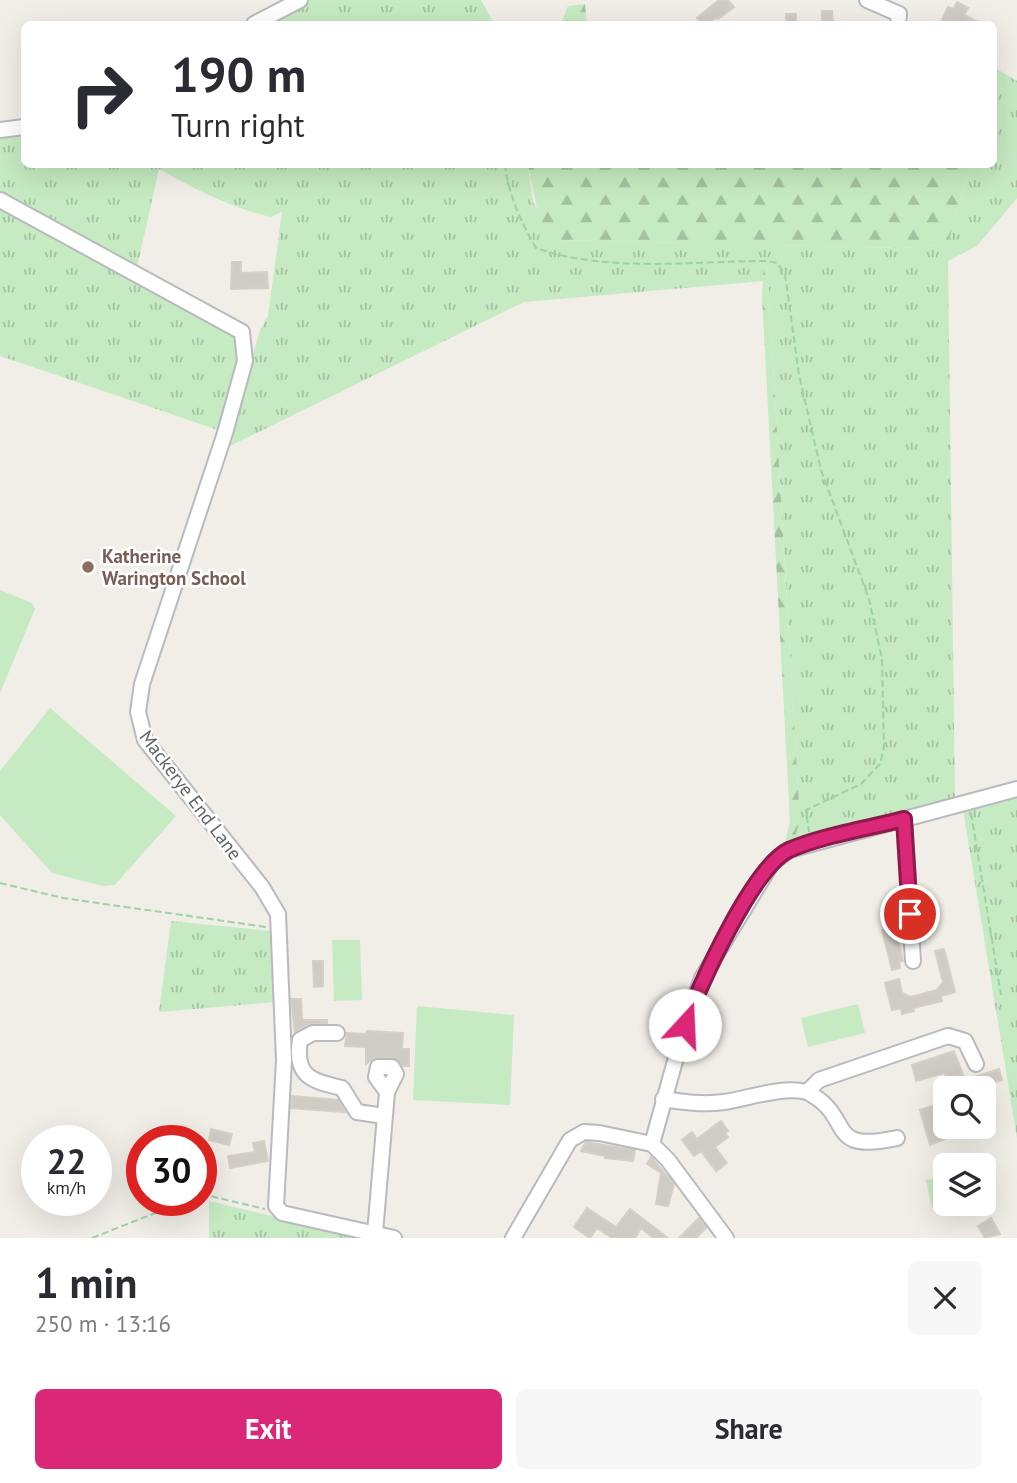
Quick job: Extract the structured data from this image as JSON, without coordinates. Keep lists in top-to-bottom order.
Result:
{
  "streets": {
    "street": ["Mackerye End Lane"]
  },
  "places": ["Katherine Warington School"],
  "page": {
    "turn": ["190 m", "Turn right"],
    "speed": "22 km/h",
    "limit": "30",
    "heading": ["1 min", "250 m · 13:16"],
    "buttons": ["Exit", "Share"]
  }
}
